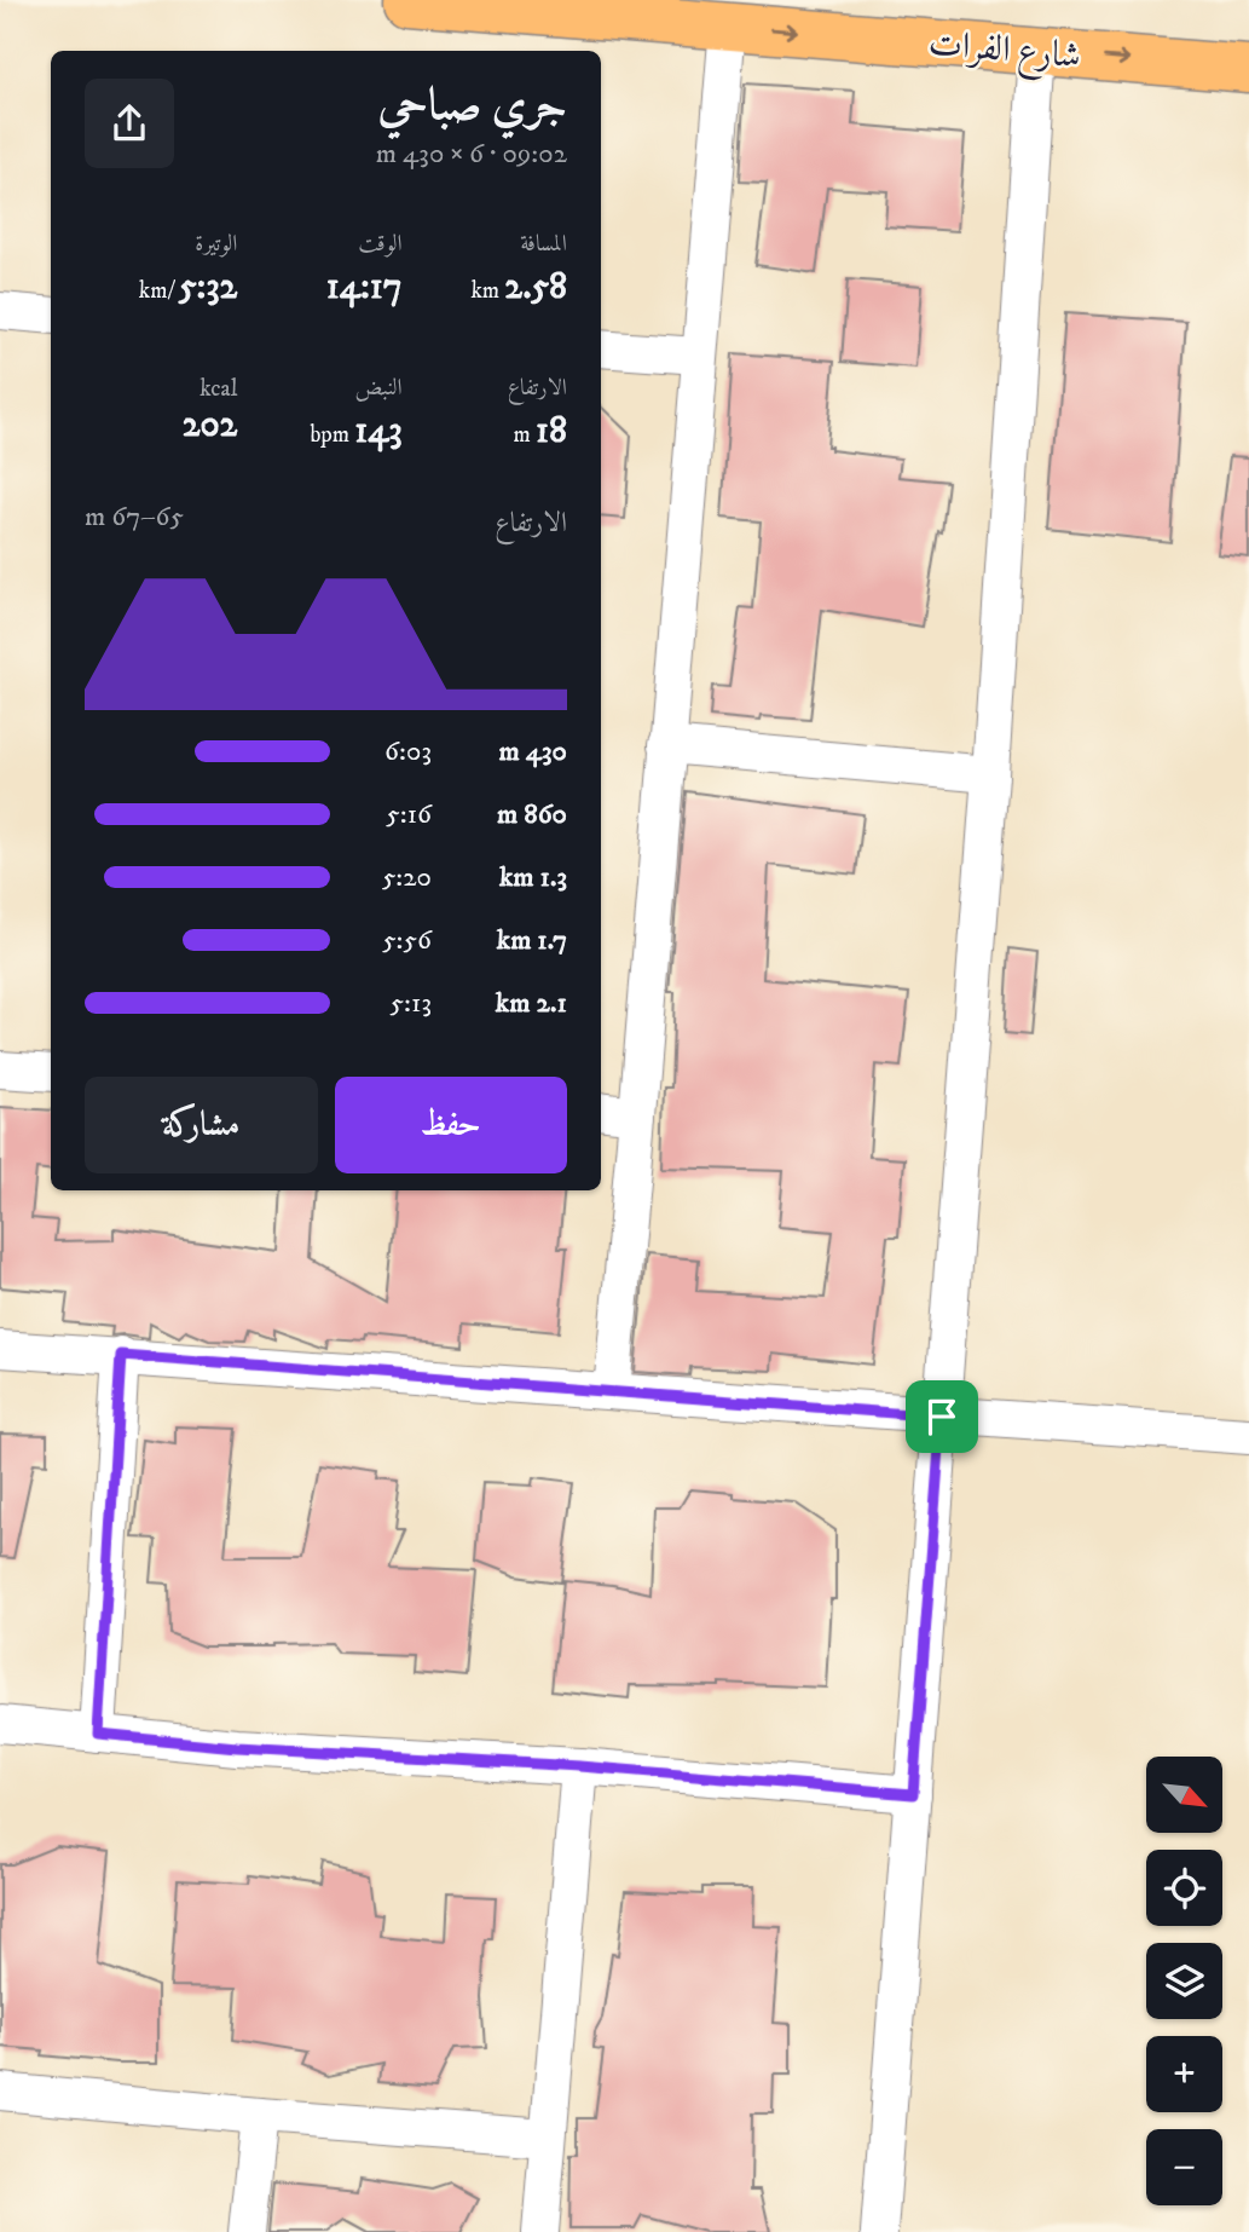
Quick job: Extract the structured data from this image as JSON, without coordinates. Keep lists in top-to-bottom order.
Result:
{
  "streets": {
    "main road": ["شارع الفرات"]
  },
  "one_way": ["شارع الفرات"],
  "north": "bottom right",
  "page": {
    "heading": ["جري صباحي", "09:02 · 6 × 430 m"],
    "stats": [
      ["المسافة", "2.58 km"],
      ["الوقت", "14:17"],
      ["الوتيرة", "5:32 /km"],
      ["الارتفاع", "18 m"],
      ["النبض", "143 bpm"],
      ["kcal", "202"]
    ],
    "chart": ["الارتفاع", "65–67 m"],
    "list": [
      {
        "name": "430 m",
        "note": "6:03"
      },
      {
        "name": "860 m",
        "note": "5:16"
      },
      {
        "name": "1.3 km",
        "note": "5:20"
      },
      {
        "name": "1.7 km",
        "note": "5:56"
      },
      {
        "name": "2.1 km",
        "note": "5:13"
      }
    ],
    "buttons": ["حفظ", "مشاركة"],
    "map_buttons": ["+", "−"]
  }
}
